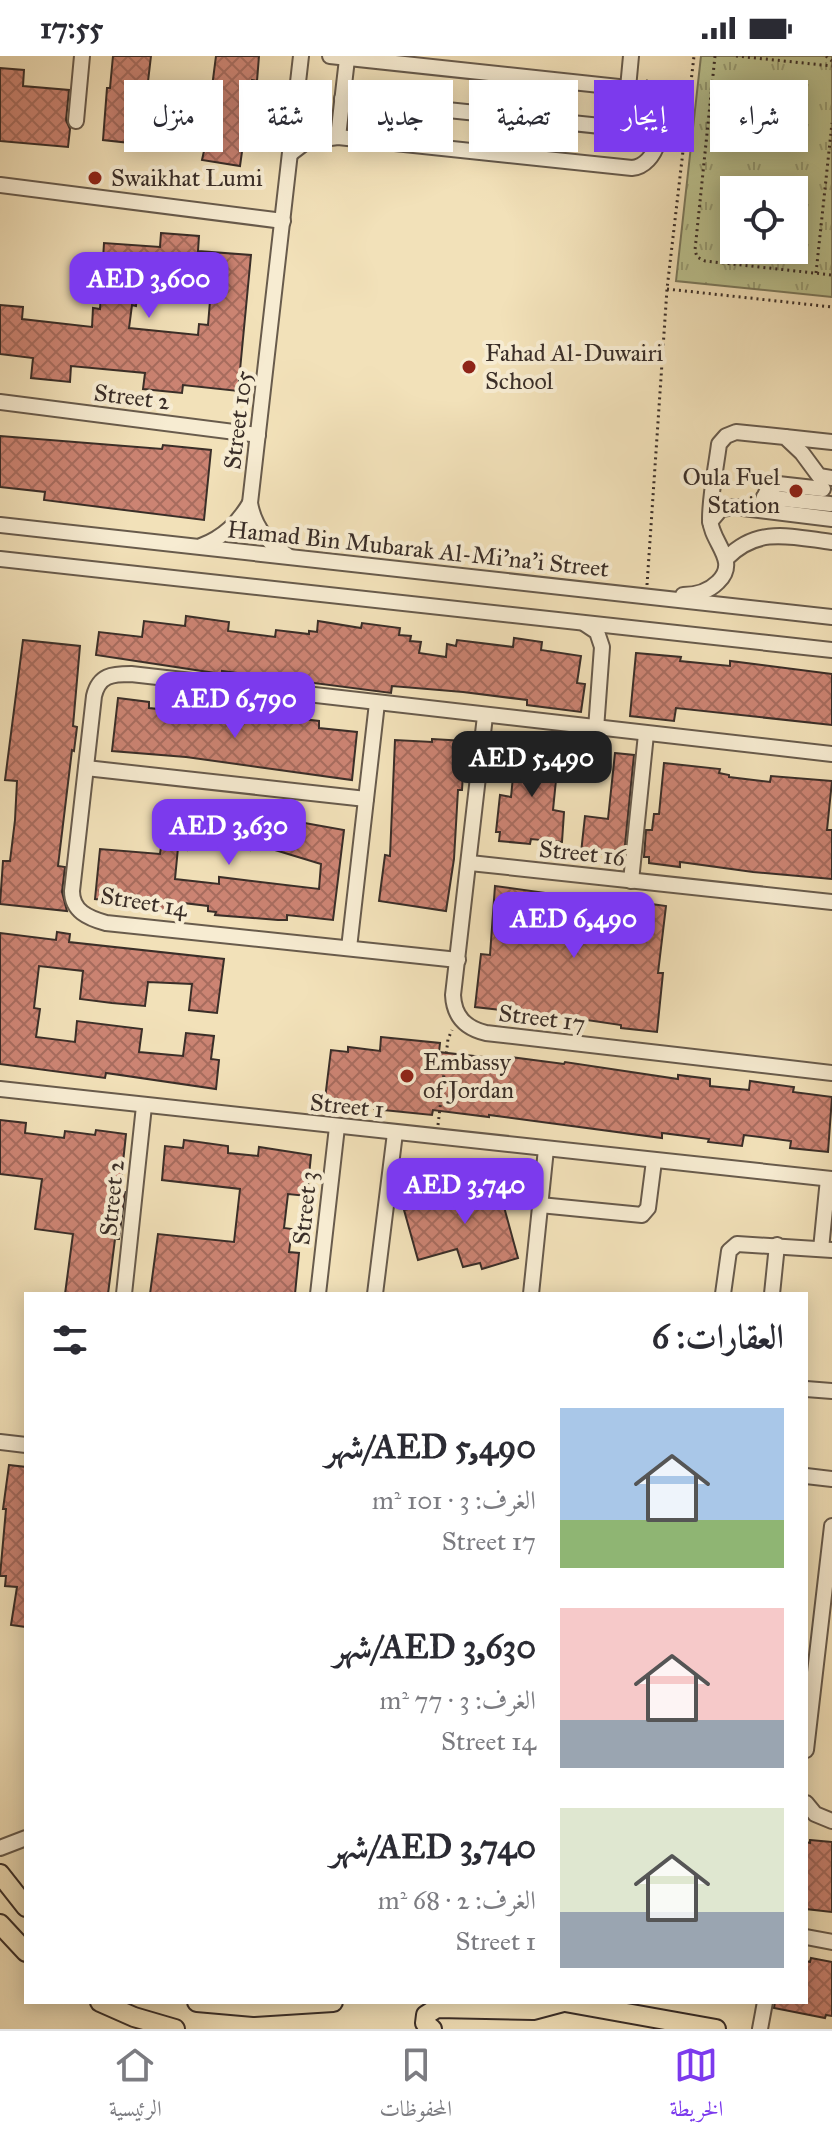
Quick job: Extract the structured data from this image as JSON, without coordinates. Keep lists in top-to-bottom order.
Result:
{
  "streets": {
    "street": [
      "Street 2",
      "Street 105",
      "Hamad Bin Mubarak Al-Mi'na'i Street",
      "Street 16",
      "Street 14",
      "Street 17",
      "Street 1",
      "Street 3"
    ]
  },
  "crossings": [
    ["Street 2", "Street 105"],
    ["Street 2", "Street 1"],
    ["Street 105", "Hamad Bin Mubarak Al-Mi'na'i Street"],
    ["Street 1", "Street 3"]
  ],
  "places": [
    "Swaikhat Lumi",
    "Fahad Al-Duwairi School",
    "Oula Fuel Station",
    "Embassy of Jordan"
  ],
  "page": {
    "status": "17:55",
    "chip": [
      "شراء",
      "إيجار",
      "تصفية",
      "جديد",
      "شقة",
      "منزل"
    ],
    "price": [
      "AED 3,600",
      "AED 6,790",
      "AED 5,490",
      "AED 3,630",
      "AED 6,490",
      "AED 3,740"
    ],
    "heading": "العقارات: 6",
    "list": [
      {
        "name": "AED 5,490/شهر",
        "note": "الغرف: 3 · 101 m² · Street 17"
      },
      {
        "name": "AED 3,630/شهر",
        "note": "الغرف: 3 · 77 m² · Street 14"
      },
      {
        "name": "AED 3,740/شهر",
        "note": "الغرف: 2 · 68 m² · Street 1"
      }
    ],
    "tabs": ["الخريطة", "المحفوظات", "الرئيسية"]
  }
}
